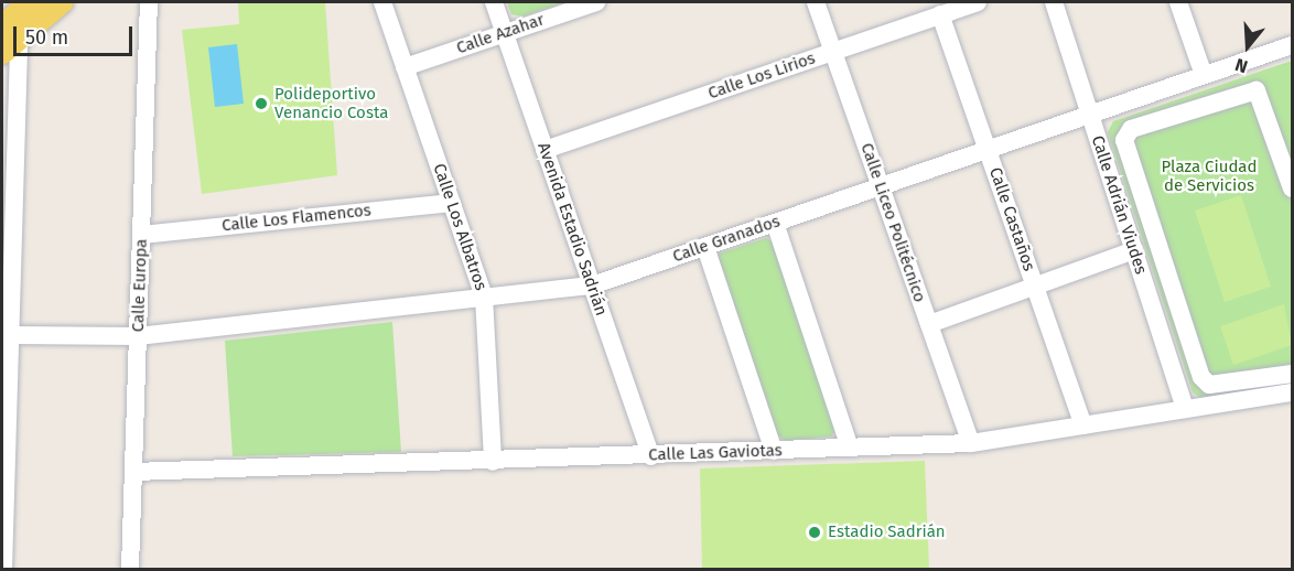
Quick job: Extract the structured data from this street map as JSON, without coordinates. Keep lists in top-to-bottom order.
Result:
{
  "streets": {
    "street": [
      "Calle Azahar",
      "Calle Los Lirios",
      "Calle Adrián Viudes",
      "Calle Los Flamencos",
      "Calle Castaños",
      "Calle Liceo Politécnico",
      "Calle Los Albatros",
      "Avenida Estadio Sadrián",
      "Calle Granados",
      "Calle Europa",
      "Calle Las Gaviotas"
    ]
  },
  "crossings": [
    ["Calle Azahar", "Calle Los Albatros"],
    ["Calle Azahar", "Avenida Estadio Sadrián"],
    ["Calle Los Lirios", "Calle Castaños"],
    ["Calle Los Lirios", "Calle Liceo Politécnico"],
    ["Calle Los Lirios", "Avenida Estadio Sadrián"],
    ["Calle Adrián Viudes", "Calle Granados"],
    ["Calle Adrián Viudes", "Calle Las Gaviotas"],
    ["Calle Los Flamencos", "Calle Los Albatros"],
    ["Calle Los Flamencos", "Calle Europa"],
    ["Calle Castaños", "Calle Granados"],
    ["Calle Castaños", "Calle Las Gaviotas"],
    ["Calle Liceo Politécnico", "Calle Granados"],
    ["Calle Liceo Politécnico", "Calle Las Gaviotas"],
    ["Calle Los Albatros", "Calle Granados"],
    ["Calle Los Albatros", "Calle Las Gaviotas"],
    ["Avenida Estadio Sadrián", "Calle Granados"],
    ["Avenida Estadio Sadrián", "Calle Las Gaviotas"],
    ["Calle Granados", "Calle Europa"],
    ["Calle Europa", "Calle Las Gaviotas"]
  ],
  "parks": ["Plaza Ciudad de Servicios"],
  "places": ["Polideportivo Venancio Costa", "Estadio Sadrián"],
  "scale_bar": "50 m",
  "north": "bottom"
}
